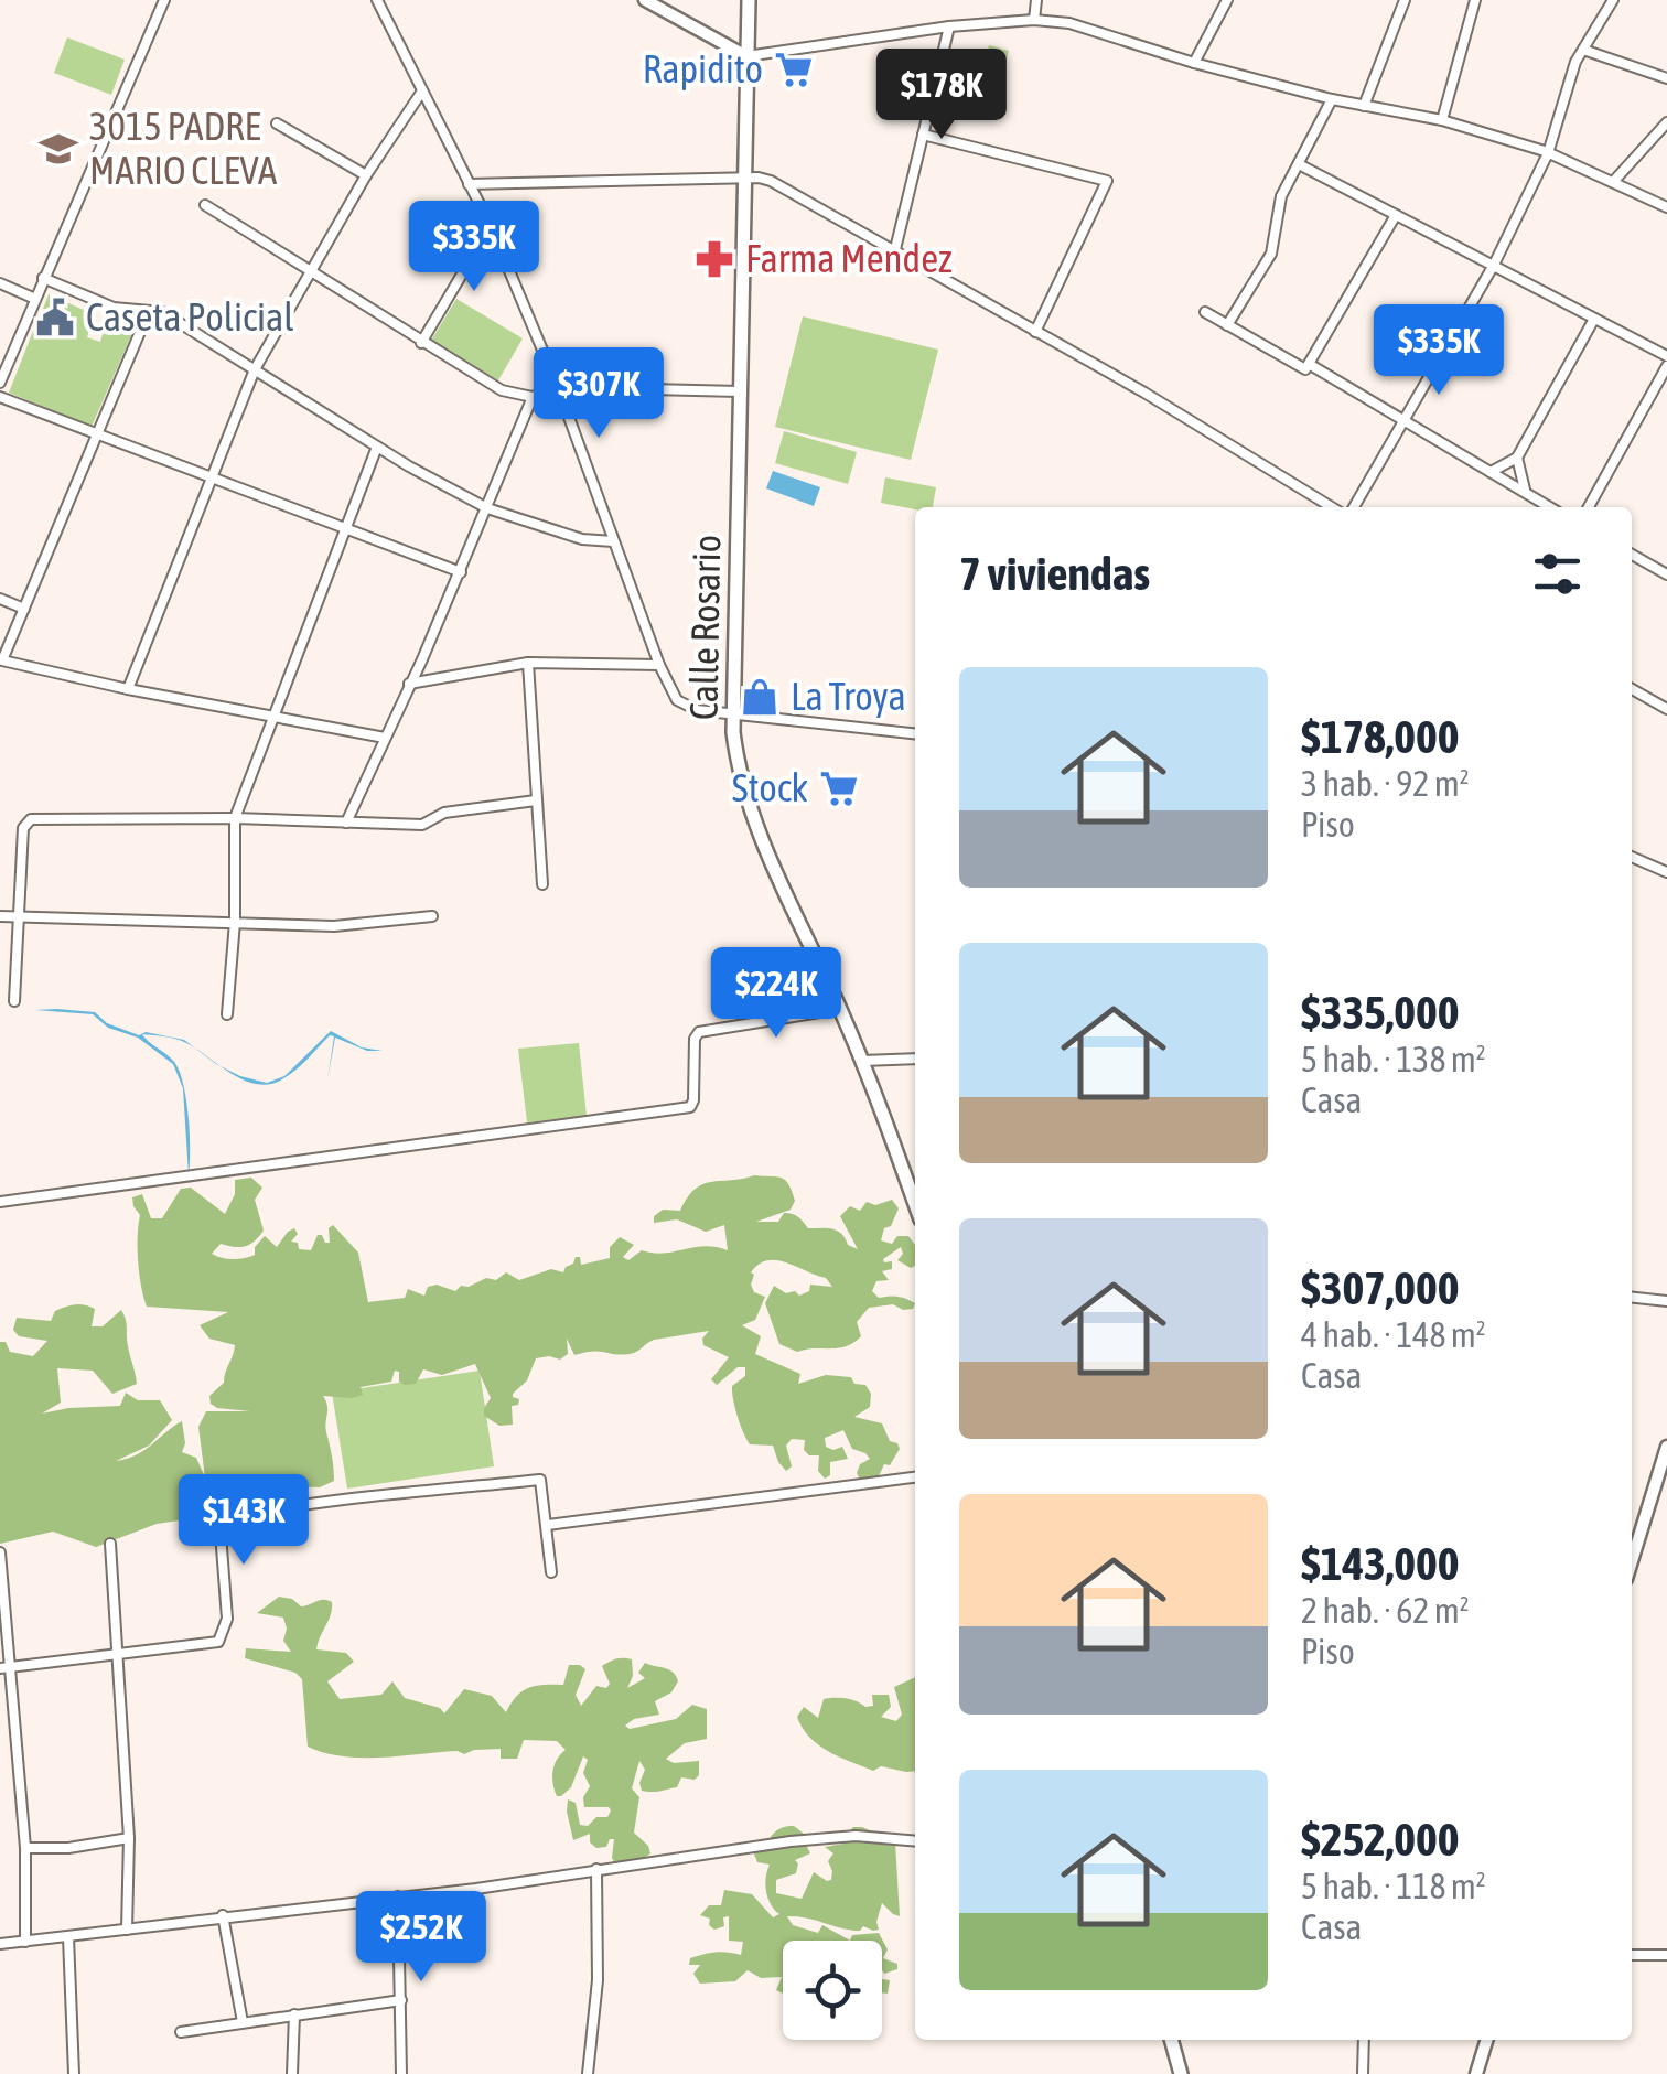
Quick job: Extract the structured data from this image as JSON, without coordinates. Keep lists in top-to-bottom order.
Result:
{
  "streets": {
    "main road": ["Calle Rosario"]
  },
  "places": {
    "supermarket": ["Rapidito", "Stock"],
    "school or university": ["3015 PADRE MARIO CLEVA"],
    "pharmacy": ["Farma Mendez"],
    "public building": ["Caseta Policial"],
    "shop": ["La Troya"]
  },
  "page": {
    "price": [
      "$178K",
      "$335K",
      "$335K",
      "$307K",
      "$224K",
      "$143K",
      "$252K"
    ],
    "heading": "7 viviendas",
    "list": [
      {
        "name": "$178,000",
        "note": "3 hab. · 92 m² · Piso"
      },
      {
        "name": "$335,000",
        "note": "5 hab. · 138 m² · Casa"
      },
      {
        "name": "$307,000",
        "note": "4 hab. · 148 m² · Casa"
      },
      {
        "name": "$143,000",
        "note": "2 hab. · 62 m² · Piso"
      },
      {
        "name": "$252,000",
        "note": "5 hab. · 118 m² · Casa"
      }
    ]
  }
}
